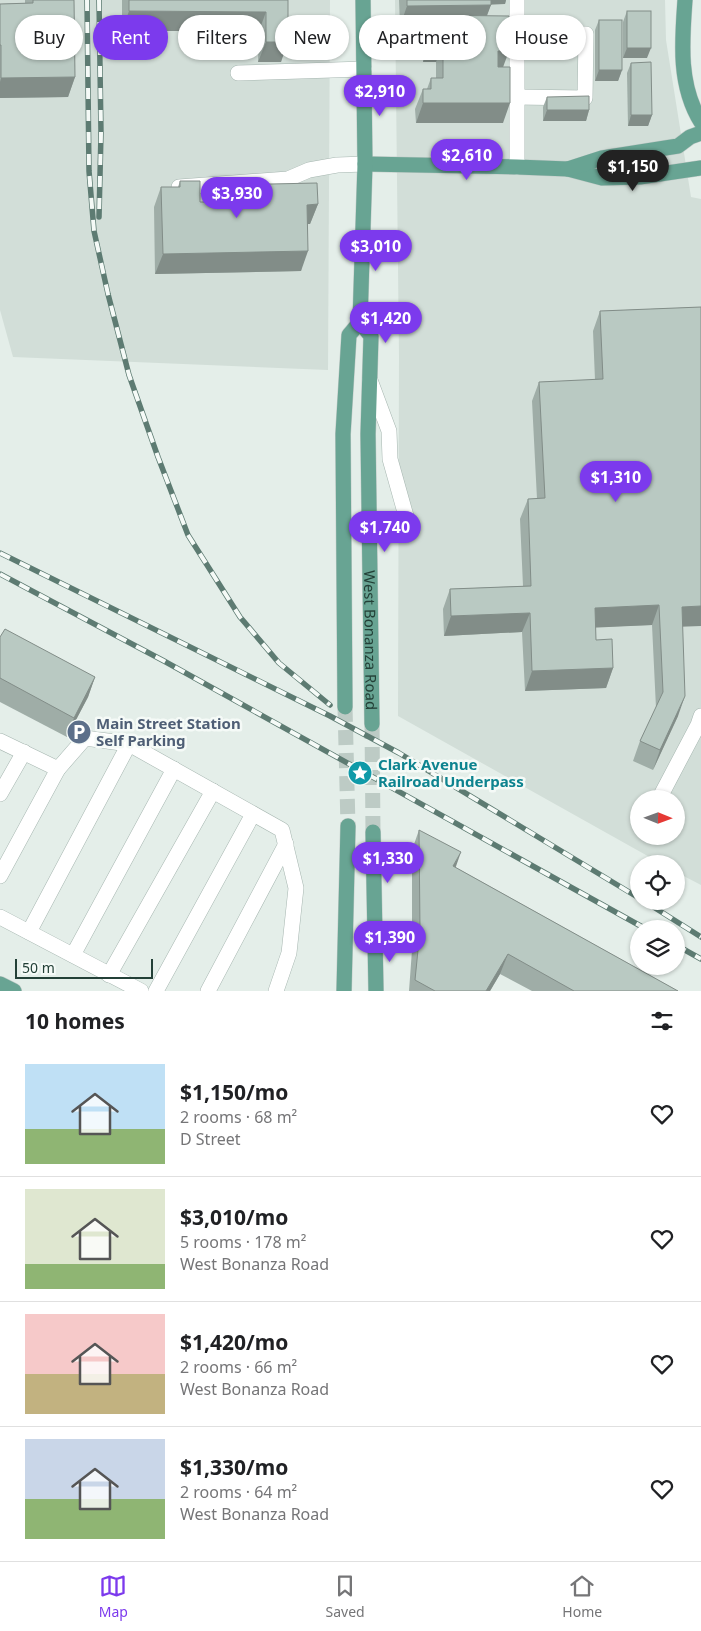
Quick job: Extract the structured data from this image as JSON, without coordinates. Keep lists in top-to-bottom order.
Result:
{
  "streets": {
    "main road": ["West Bonanza Road"]
  },
  "places": {
    "parking": ["Main Street Station Self Parking"],
    "place": ["Clark Avenue Railroad Underpass"]
  },
  "scale_bar": "50 m",
  "north": "right",
  "page": {
    "chip": [
      "Buy",
      "Rent",
      "Filters",
      "New",
      "Apartment",
      "House"
    ],
    "price": [
      "$2,910",
      "$2,610",
      "$1,150",
      "$3,930",
      "$3,010",
      "$1,420",
      "$1,310",
      "$1,740",
      "$1,330",
      "$1,390"
    ],
    "scale": "50 m",
    "heading": "10 homes",
    "list": [
      {
        "name": "$1,150/mo",
        "note": "2 rooms · 68 m² · D Street"
      },
      {
        "name": "$3,010/mo",
        "note": "5 rooms · 178 m² · West Bonanza Road"
      },
      {
        "name": "$1,420/mo",
        "note": "2 rooms · 66 m² · West Bonanza Road"
      },
      {
        "name": "$1,330/mo",
        "note": "2 rooms · 64 m² · West Bonanza Road"
      }
    ],
    "tabs": ["Map", "Saved", "Home"]
  }
}
